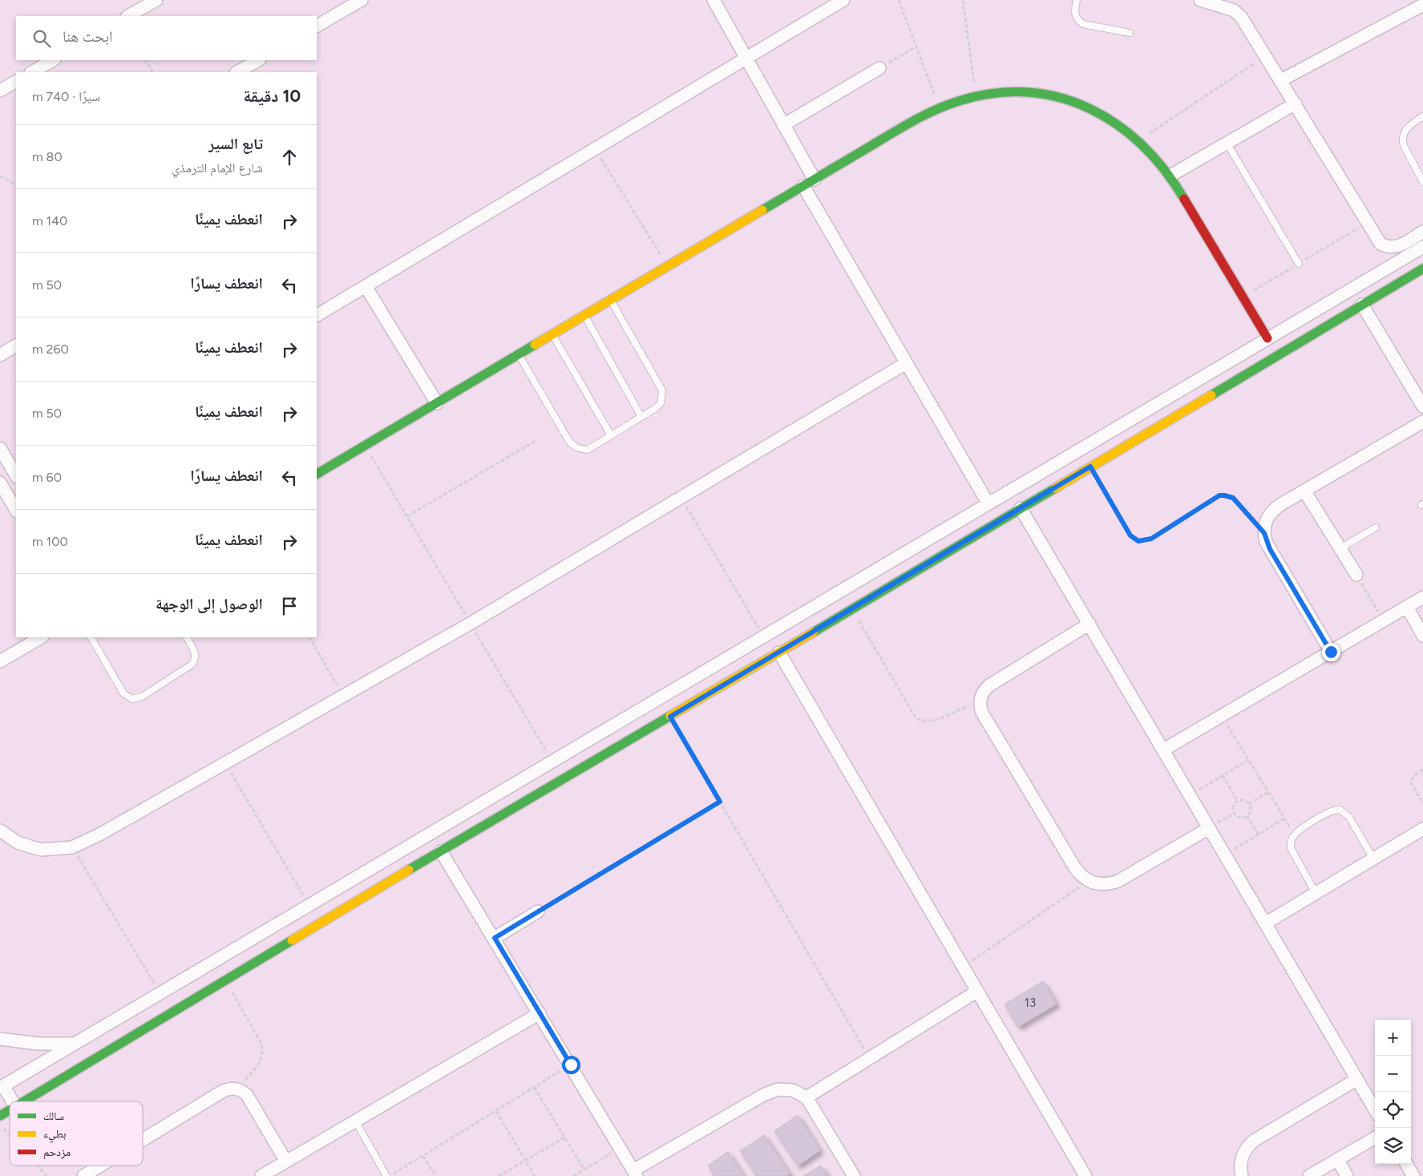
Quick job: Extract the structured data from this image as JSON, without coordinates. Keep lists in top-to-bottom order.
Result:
{
  "house_numbers": ["13"],
  "legend": ["سالك", "بطيء", "مزدحم"],
  "page": {
    "search": "ابحث هنا",
    "heading": ["10 دقيقة", "سيرًا · 740 m"],
    "list": [
      ["تابع السير", "شارع الإمام الترمذي", "80 m"],
      ["انعطف يمينًا", "140 m"],
      ["انعطف يسارًا", "50 m"],
      ["انعطف يمينًا", "260 m"],
      ["انعطف يمينًا", "50 m"],
      ["انعطف يسارًا", "60 m"],
      ["انعطف يمينًا", "100 m"],
      "الوصول إلى الوجهة"
    ],
    "map_buttons": ["+", "−"]
  }
}
